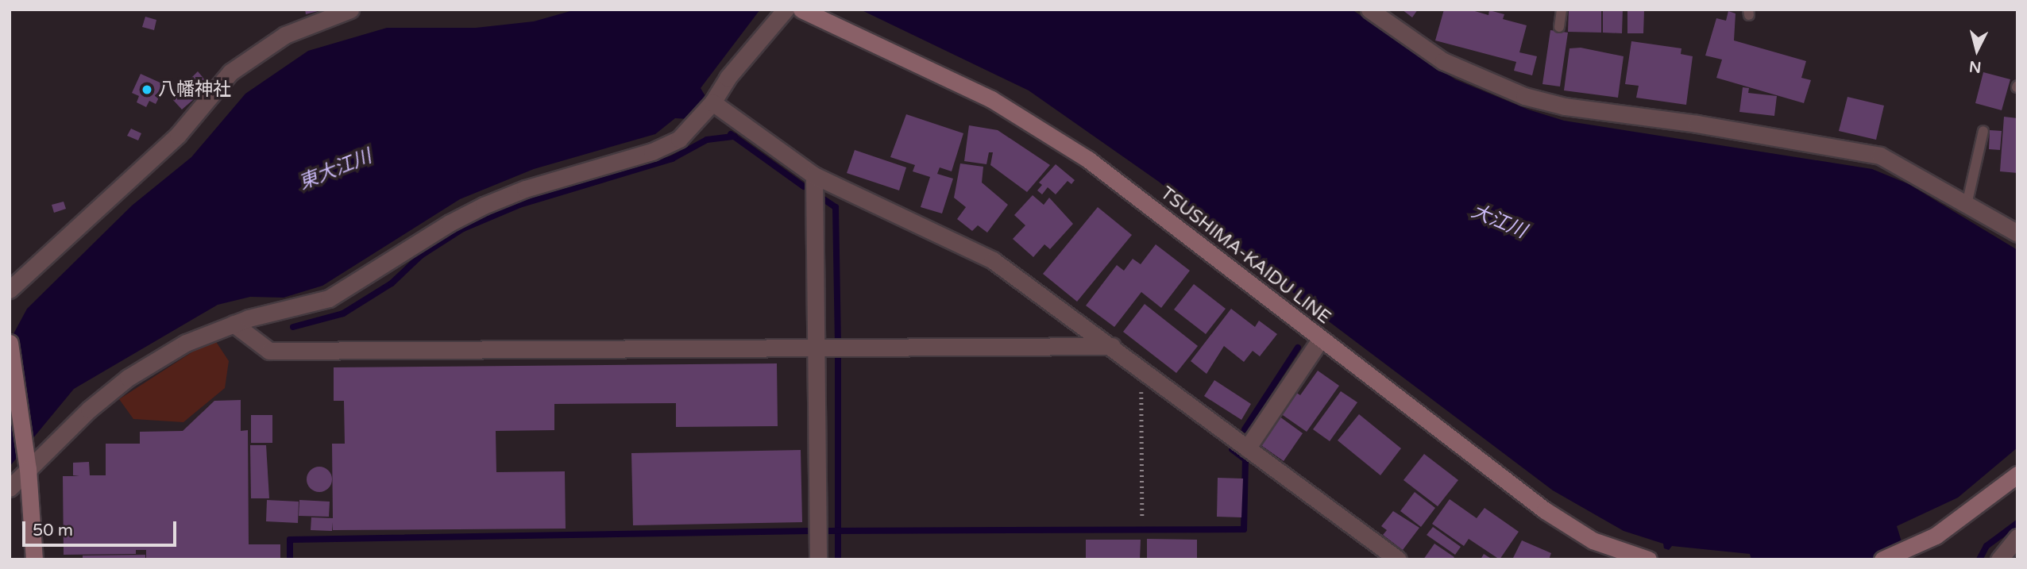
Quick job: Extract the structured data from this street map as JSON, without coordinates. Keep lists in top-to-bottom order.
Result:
{
  "streets": {
    "main road": ["TSUSHIMA-KAIDU LINE"]
  },
  "water": ["東大江川", "大江川"],
  "places": ["八幡神社"],
  "scale_bar": "50 m",
  "north": "bottom"
}
